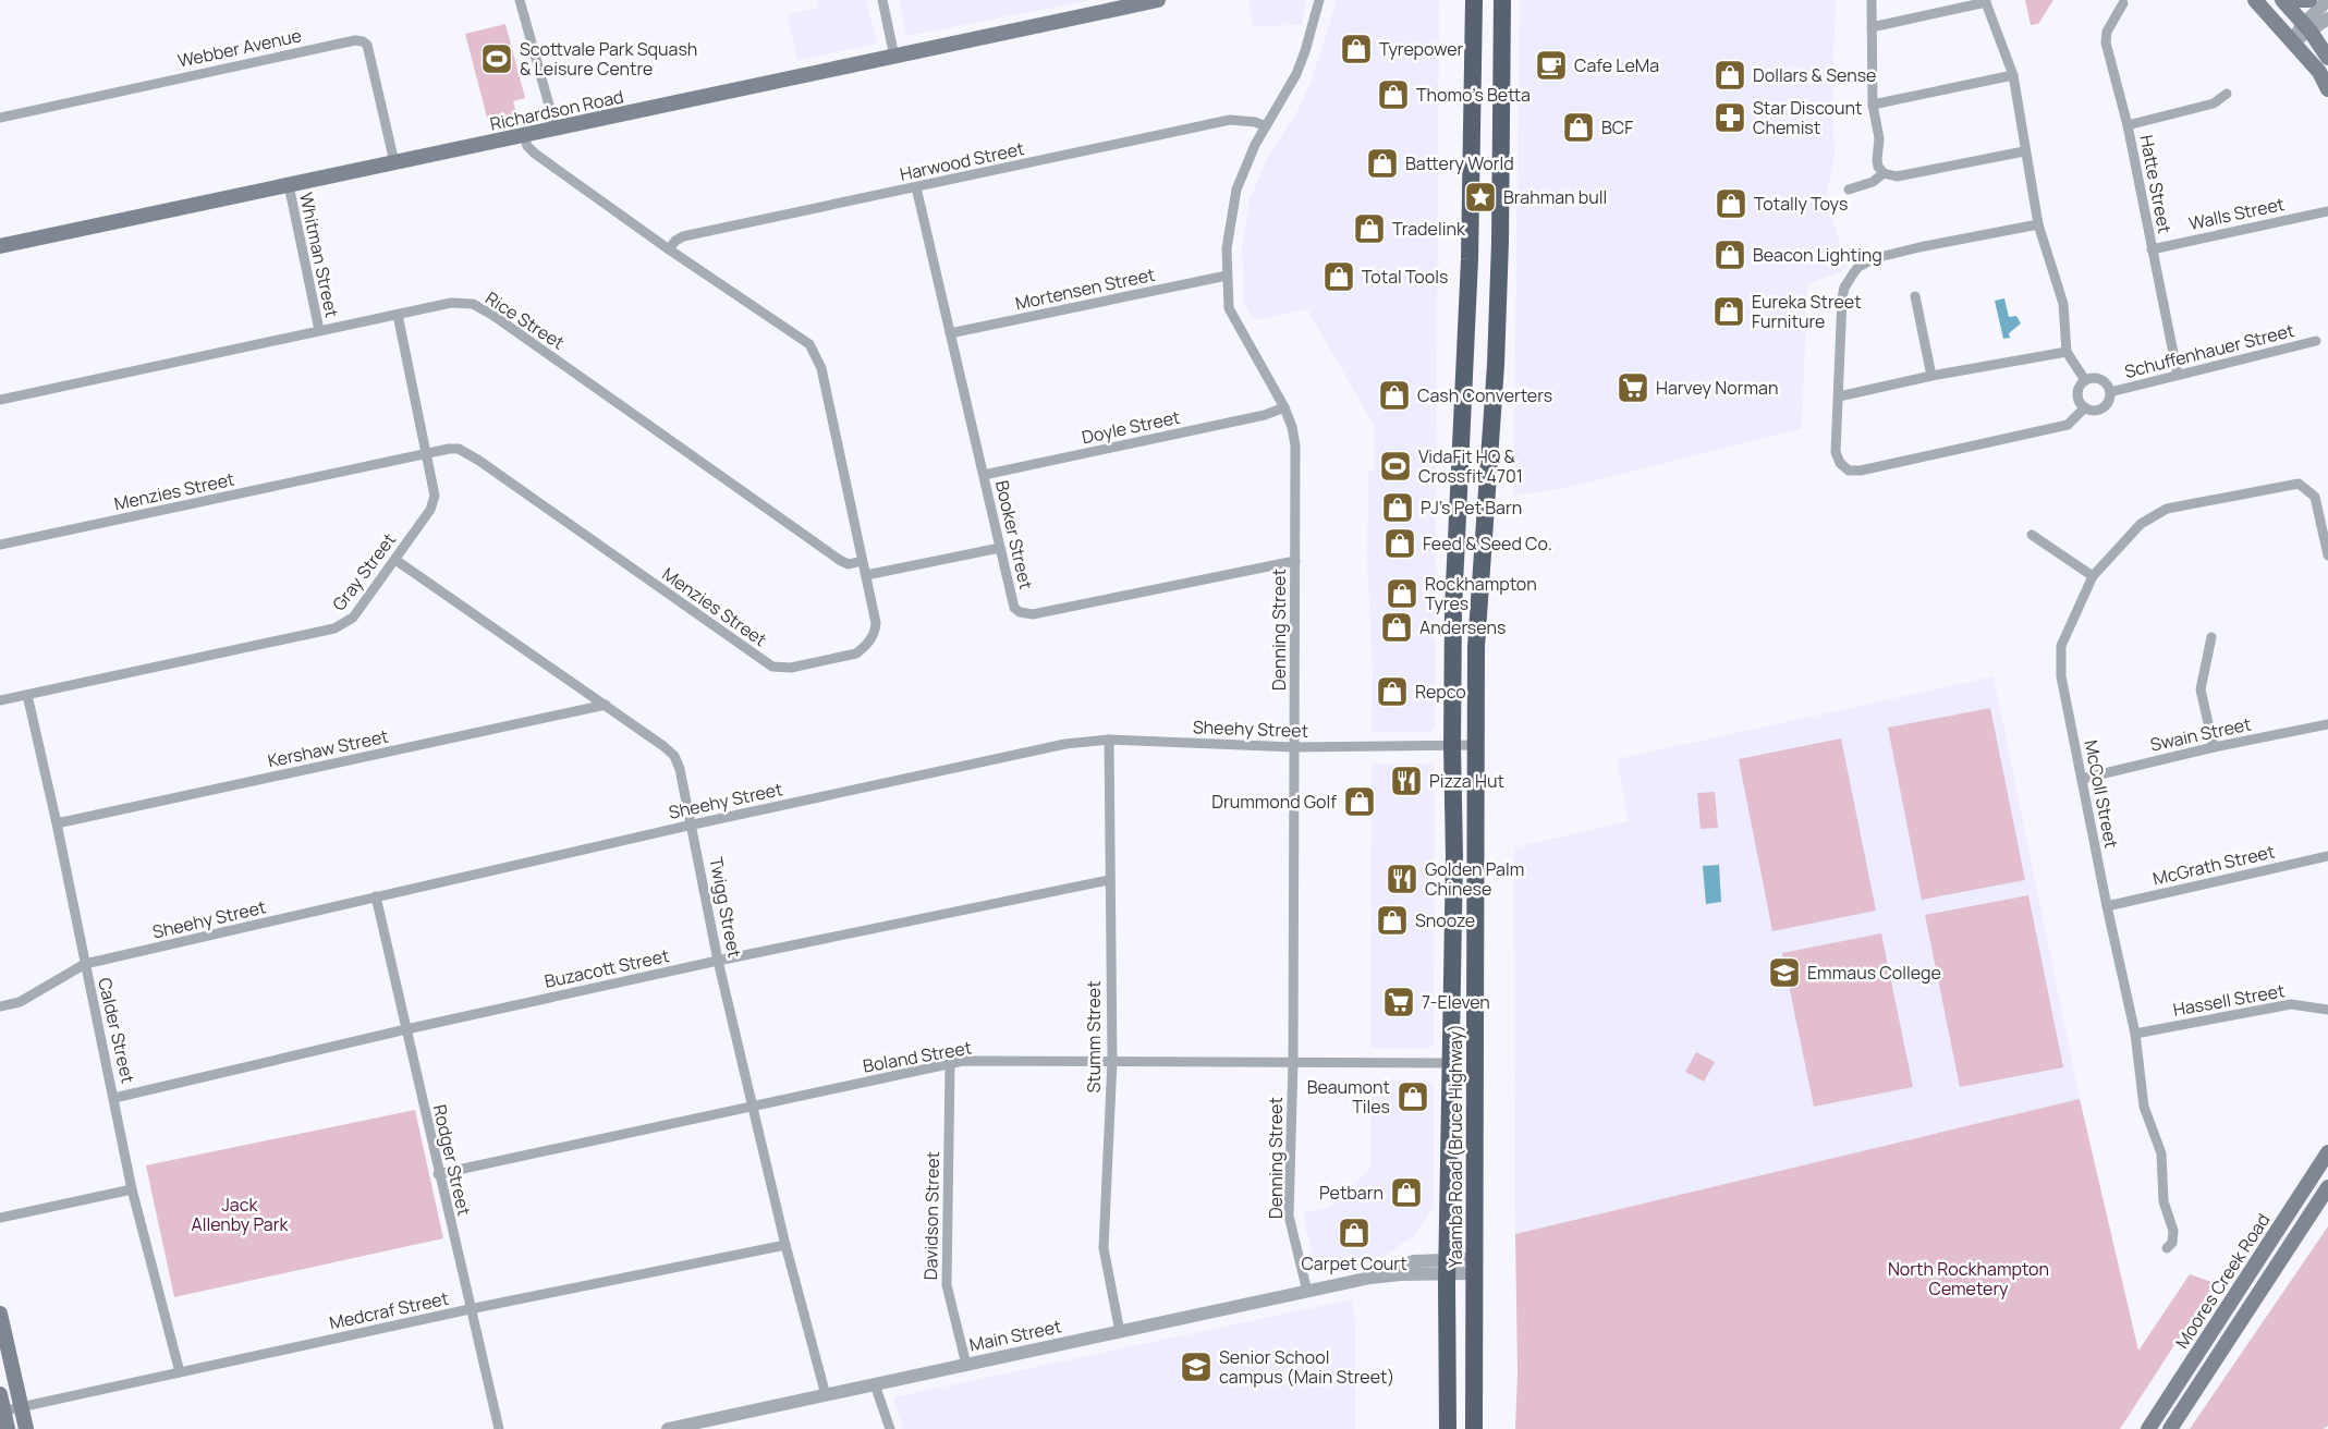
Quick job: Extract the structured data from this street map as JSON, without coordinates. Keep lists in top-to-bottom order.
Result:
{
  "streets": {
    "highway": ["Yaamba Road (Bruce Highway)"],
    "main road": ["Richardson Road", "Moores Creek Road"],
    "street": [
      "Webber Avenue",
      "Harwood Street",
      "Hatte Street",
      "Walls Street",
      "Whitman Street",
      "Mortensen Street",
      "Rice Street",
      "Schuffenhauer Street",
      "Doyle Street",
      "Menzies Street",
      "Booker Street",
      "Gray Street",
      "Denning Street",
      "Sheehy Street",
      "Swain Street",
      "Kershaw Street",
      "McColl Street",
      "McGrath Street",
      "Twigg Street",
      "Buzacott Street",
      "Hassell Street",
      "Calder Street",
      "Stumm Street",
      "Boland Street",
      "Rodger Street",
      "Davidson Street",
      "Medcraf Street",
      "Main Street"
    ]
  },
  "crossings": [
    ["Webber Avenue", "Richardson Road"],
    ["Richardson Road", "Whitman Street"],
    ["Richardson Road", "Menzies Street"],
    ["Harwood Street", "Menzies Street"],
    ["Harwood Street", "Booker Street"],
    ["Harwood Street", "Denning Street"],
    ["Hatte Street", "Walls Street"],
    ["Hatte Street", "Schuffenhauer Street"],
    ["Whitman Street", "Rice Street"],
    ["Mortensen Street", "Booker Street"],
    ["Mortensen Street", "Denning Street"],
    ["Rice Street", "Menzies Street"],
    ["Rice Street", "Gray Street"],
    ["Doyle Street", "Booker Street"],
    ["Doyle Street", "Denning Street"],
    ["Menzies Street", "Gray Street"],
    ["Booker Street", "Denning Street"],
    ["Gray Street", "Twigg Street"],
    ["Gray Street", "Calder Street"],
    ["Denning Street", "Sheehy Street"],
    ["Denning Street", "Boland Street"],
    ["Denning Street", "Main Street"],
    ["Sheehy Street", "Twigg Street"],
    ["Sheehy Street", "Calder Street"],
    ["Sheehy Street", "Stumm Street"],
    ["Sheehy Street", "Yaamba Road (Bruce Highway)"],
    ["Sheehy Street", "Rodger Street"],
    ["Swain Street", "McColl Street"],
    ["Kershaw Street", "Twigg Street"],
    ["Kershaw Street", "Calder Street"],
    ["McColl Street", "McGrath Street"],
    ["McColl Street", "Hassell Street"],
    ["Twigg Street", "Buzacott Street"],
    ["Twigg Street", "Boland Street"],
    ["Twigg Street", "Medcraf Street"],
    ["Twigg Street", "Main Street"],
    ["Buzacott Street", "Calder Street"],
    ["Buzacott Street", "Stumm Street"],
    ["Buzacott Street", "Rodger Street"],
    ["Calder Street", "Medcraf Street"],
    ["Stumm Street", "Boland Street"],
    ["Stumm Street", "Main Street"],
    ["Boland Street", "Yaamba Road (Bruce Highway)"],
    ["Boland Street", "Rodger Street"],
    ["Boland Street", "Davidson Street"],
    ["Yaamba Road (Bruce Highway)", "Main Street"],
    ["Rodger Street", "Medcraf Street"],
    ["Davidson Street", "Main Street"]
  ],
  "parks": ["Jack Allenby Park", "North Rockhampton Cemetery"],
  "places": {
    "shop": [
      "Tyrepower",
      "Dollars & Sense",
      "Thomo's Betta",
      "BCF",
      "Battery World",
      "Totally Toys",
      "Tradelink",
      "Beacon Lighting",
      "Total Tools",
      "Eureka Street Furniture",
      "Cash Converters",
      "PJ's Pet Barn",
      "Feed & Seed Co.",
      "Rockhampton Tyres",
      "Andersens",
      "Repco",
      "Drummond Golf",
      "Snooze",
      "Beaumont Tiles",
      "Petbarn",
      "Carpet Court"
    ],
    "sports": ["Scottvale Park Squash & Leisure Centre", "VidaFit HQ & Crossfit 4701"],
    "cafe": ["Cafe LeMa"],
    "pharmacy": ["Star Discount Chemist"],
    "place": ["Brahman bull"],
    "supermarket": ["Harvey Norman", "7-Eleven"],
    "restaurant": ["Pizza Hut", "Golden Palm Chinese"],
    "school or university": ["Emmaus College", "Senior School campus (Main Street)"]
  }
}
